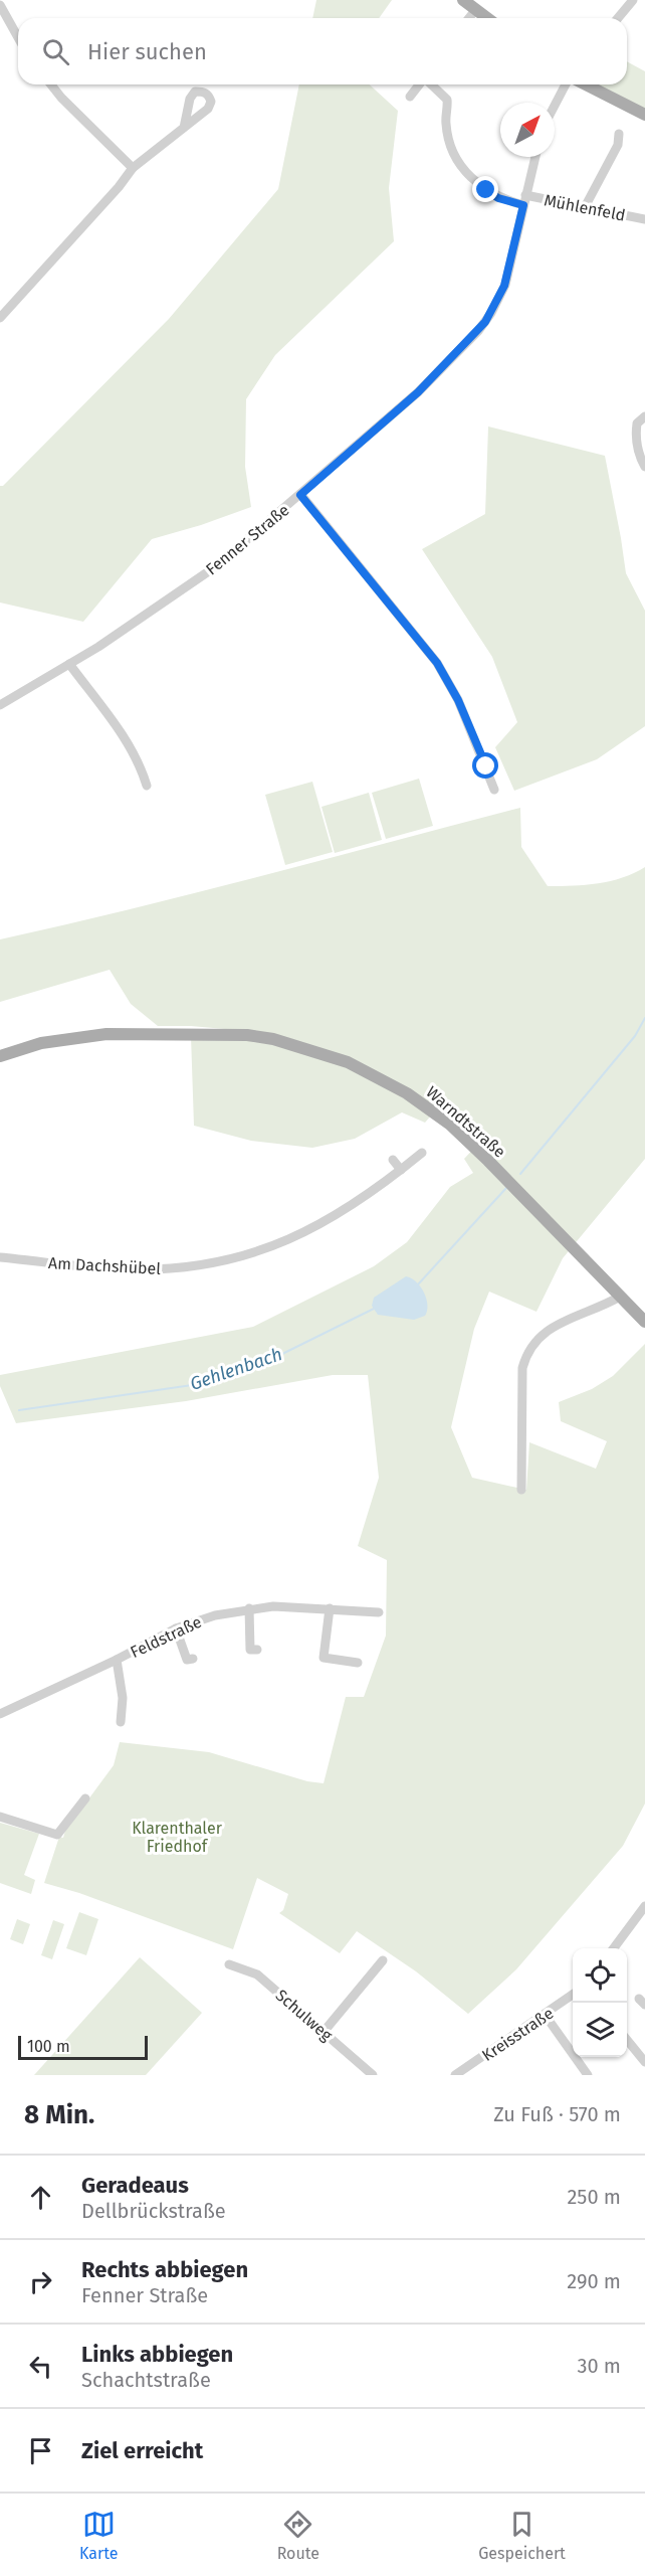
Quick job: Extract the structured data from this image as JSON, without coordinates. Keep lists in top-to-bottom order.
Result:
{
  "streets": {
    "main road": ["Warndtstraße"],
    "street": [
      "Mühlenfeld",
      "Fenner Straße",
      "Am Dachshübel",
      "Feldstraße",
      "Schulweg",
      "Kreisstraße"
    ]
  },
  "crossings": [
    ["Mühlenfeld", "Fenner Straße"]
  ],
  "water": ["Gehlenbach"],
  "parks": ["Klarenthaler Friedhof"],
  "scale_bar": "100 m",
  "north": "top right",
  "page": {
    "search": "Hier suchen",
    "scale": "100 m",
    "heading": ["8 Min.", "Zu Fuß · 570 m"],
    "list": [
      ["Geradeaus", "Dellbrückstraße", "250 m"],
      ["Rechts abbiegen", "Fenner Straße", "290 m"],
      ["Links abbiegen", "Schachtstraße", "30 m"],
      "Ziel erreicht"
    ],
    "nav": ["Karte", "Route", "Gespeichert"]
  }
}
